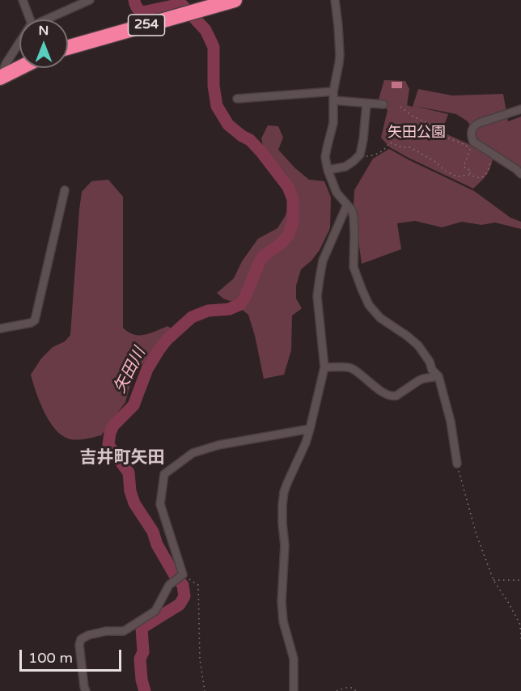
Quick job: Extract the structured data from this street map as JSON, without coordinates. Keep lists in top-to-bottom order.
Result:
{
  "streets": {
    "highway": ["254"]
  },
  "districts": ["吉井町矢田"],
  "water": ["矢田川"],
  "parks": ["矢田公園"],
  "scale_bar": "100 m",
  "north": "top"
}
